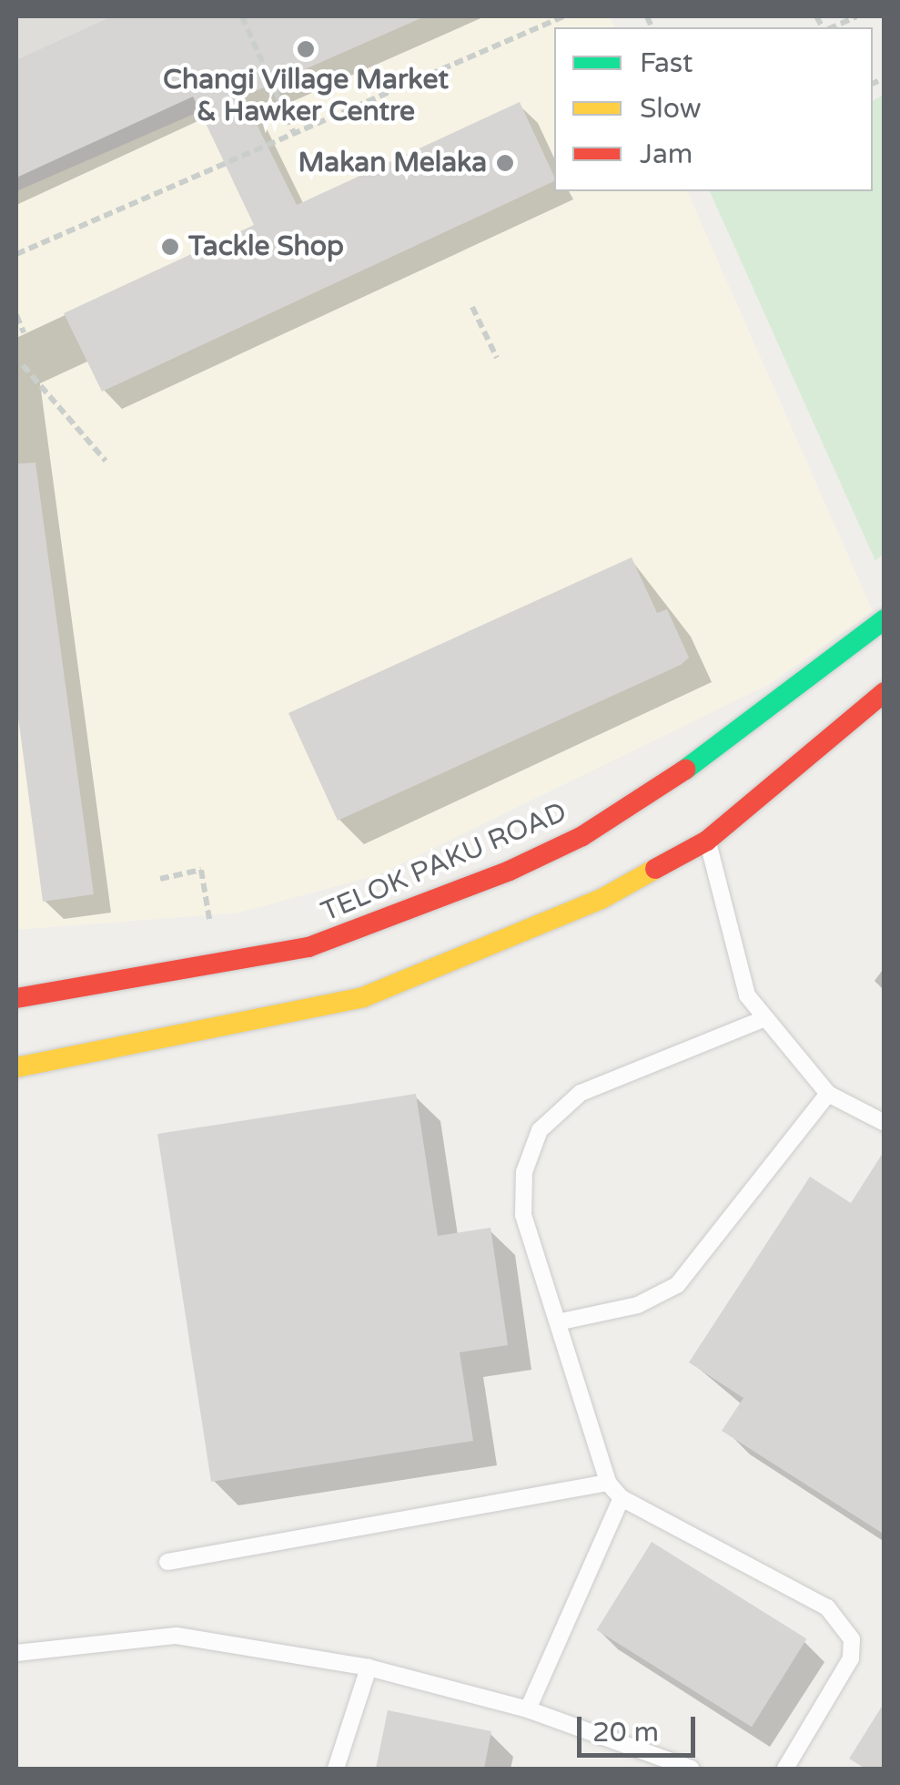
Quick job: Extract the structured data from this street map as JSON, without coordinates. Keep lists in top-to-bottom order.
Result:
{
  "streets": {
    "main road": ["TELOK PAKU ROAD"]
  },
  "places": ["Changi Village Market & Hawker Centre", "Makan Melaka", "Tackle Shop"],
  "legend": ["Fast", "Slow", "Jam"],
  "scale_bar": "20 m"
}
